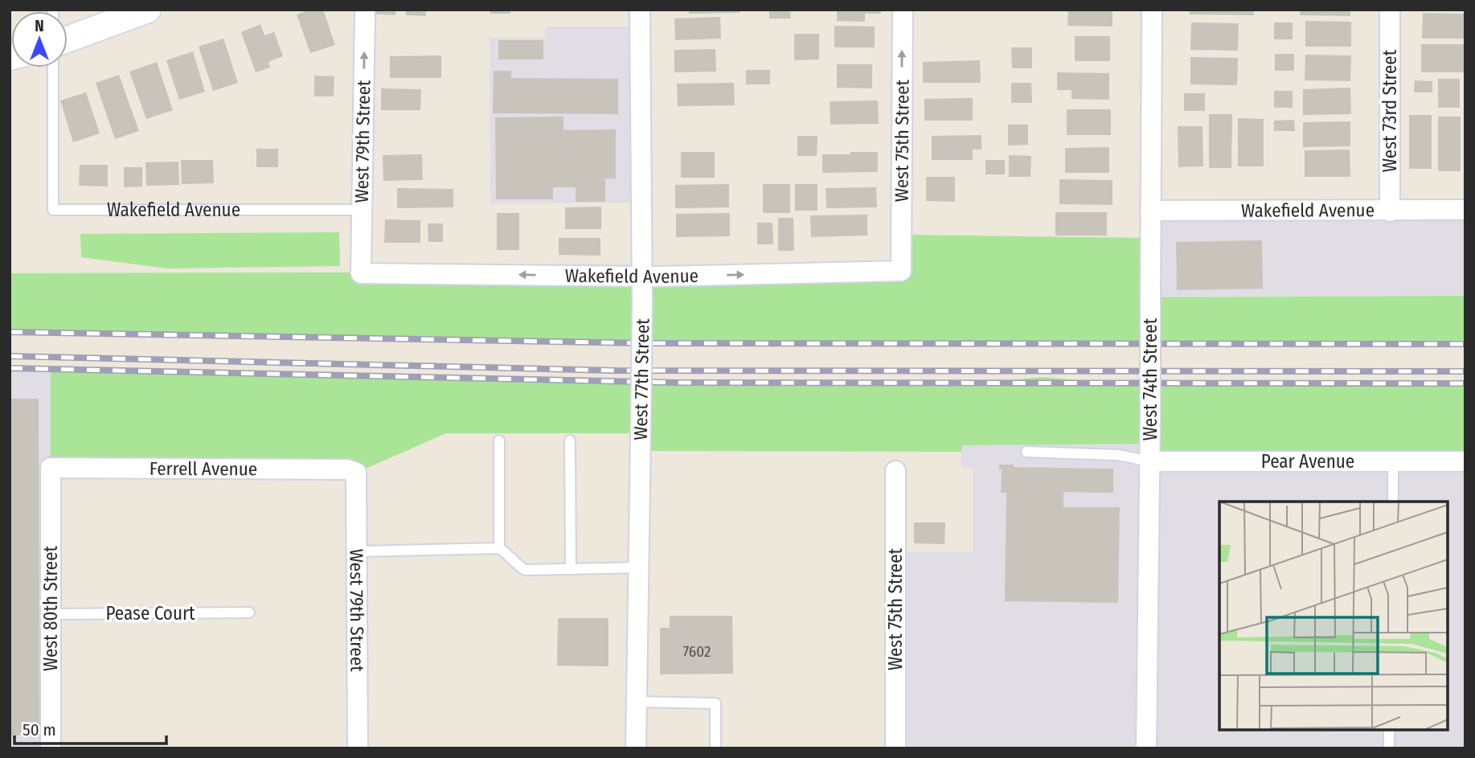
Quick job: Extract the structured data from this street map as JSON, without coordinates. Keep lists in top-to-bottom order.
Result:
{
  "streets": {
    "street": [
      "West 73rd Street",
      "West 75th Street",
      "West 79th Street",
      "Wakefield Avenue",
      "West 77th Street",
      "West 74th Street",
      "Pear Avenue",
      "Ferrell Avenue",
      "West 80th Street"
    ],
    "lane": ["Pease Court"]
  },
  "crossings": [
    ["West 73rd Street", "Wakefield Avenue"],
    ["West 75th Street", "Wakefield Avenue"],
    ["West 79th Street", "Wakefield Avenue"],
    ["West 79th Street", "Ferrell Avenue"],
    ["Wakefield Avenue", "West 77th Street"],
    ["Wakefield Avenue", "West 74th Street"],
    ["West 74th Street", "Pear Avenue"],
    ["Ferrell Avenue", "West 80th Street"],
    ["West 80th Street", "Pease Court"]
  ],
  "one_way": ["West 75th Street", "West 79th Street"],
  "house_numbers": ["7602"],
  "scale_bar": "50 m",
  "north": "top"
}
